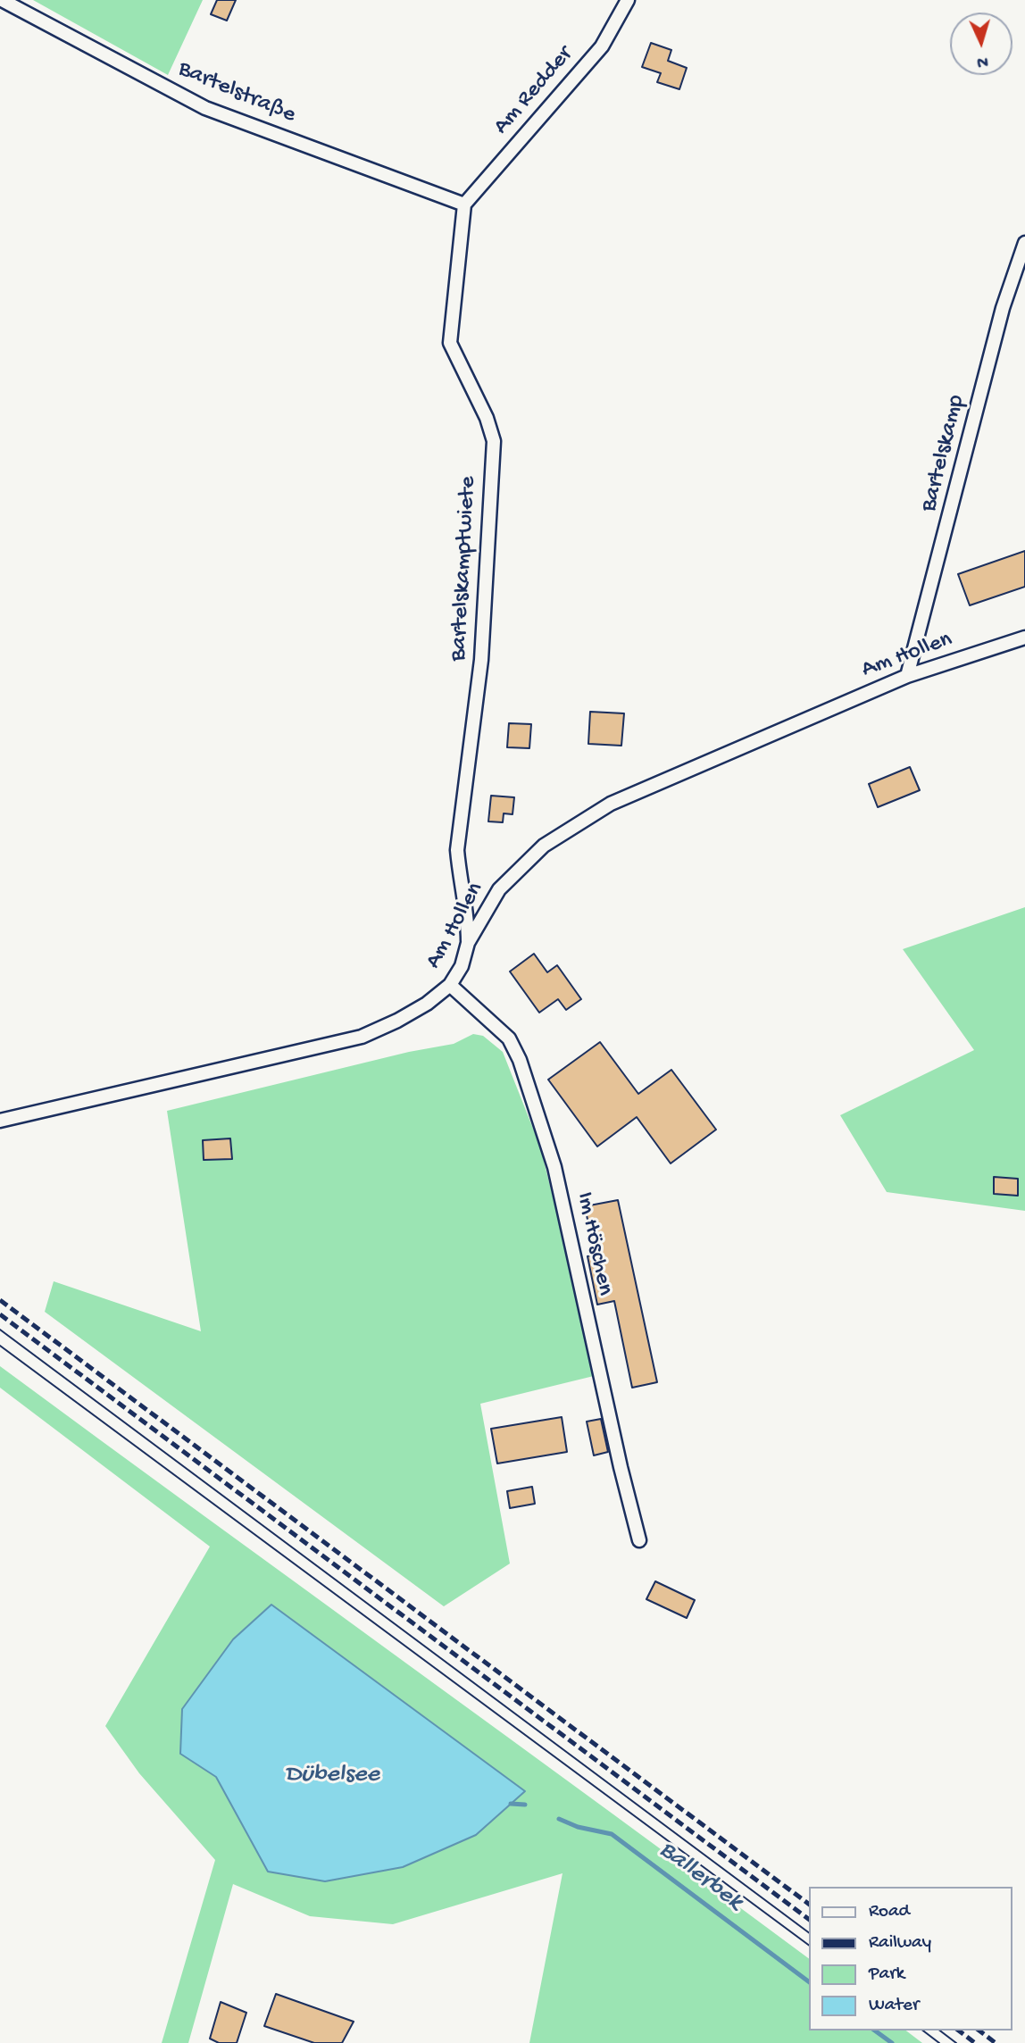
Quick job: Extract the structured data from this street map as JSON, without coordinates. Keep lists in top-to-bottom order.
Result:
{
  "streets": {
    "street": [
      "Am Redder",
      "Bartelstraße",
      "Bartelskamp",
      "Bartelskamptwiete",
      "Am Hollen",
      "Im Höschen"
    ]
  },
  "crossings": [
    ["Am Redder", "Bartelstraße"],
    ["Am Redder", "Bartelskamptwiete"],
    ["Bartelstraße", "Bartelskamptwiete"],
    ["Bartelskamp", "Am Hollen"],
    ["Bartelskamptwiete", "Am Hollen"],
    ["Am Hollen", "Im Höschen"]
  ],
  "water": ["Dübelsee", "Ballerbek"],
  "legend": [
    "Road",
    "Railway",
    "Park",
    "Water"
  ],
  "north": "bottom"
}
